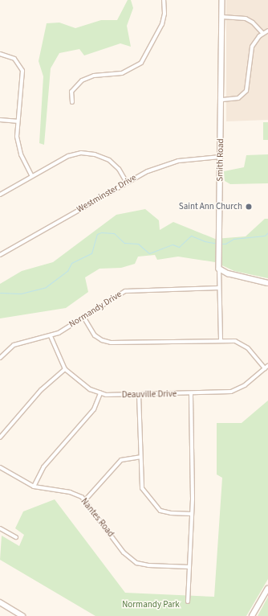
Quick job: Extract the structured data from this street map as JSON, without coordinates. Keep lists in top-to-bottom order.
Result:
{
  "streets": {
    "street": [
      "Smith Road",
      "Westminster Drive",
      "Normandy Drive",
      "Deauville Drive",
      "Nantes Road"
    ]
  },
  "crossings": [
    ["Smith Road", "Westminster Drive"],
    ["Normandy Drive", "Deauville Drive"]
  ],
  "parks": ["Normandy Park"],
  "places": ["Saint Ann Church"]
}
